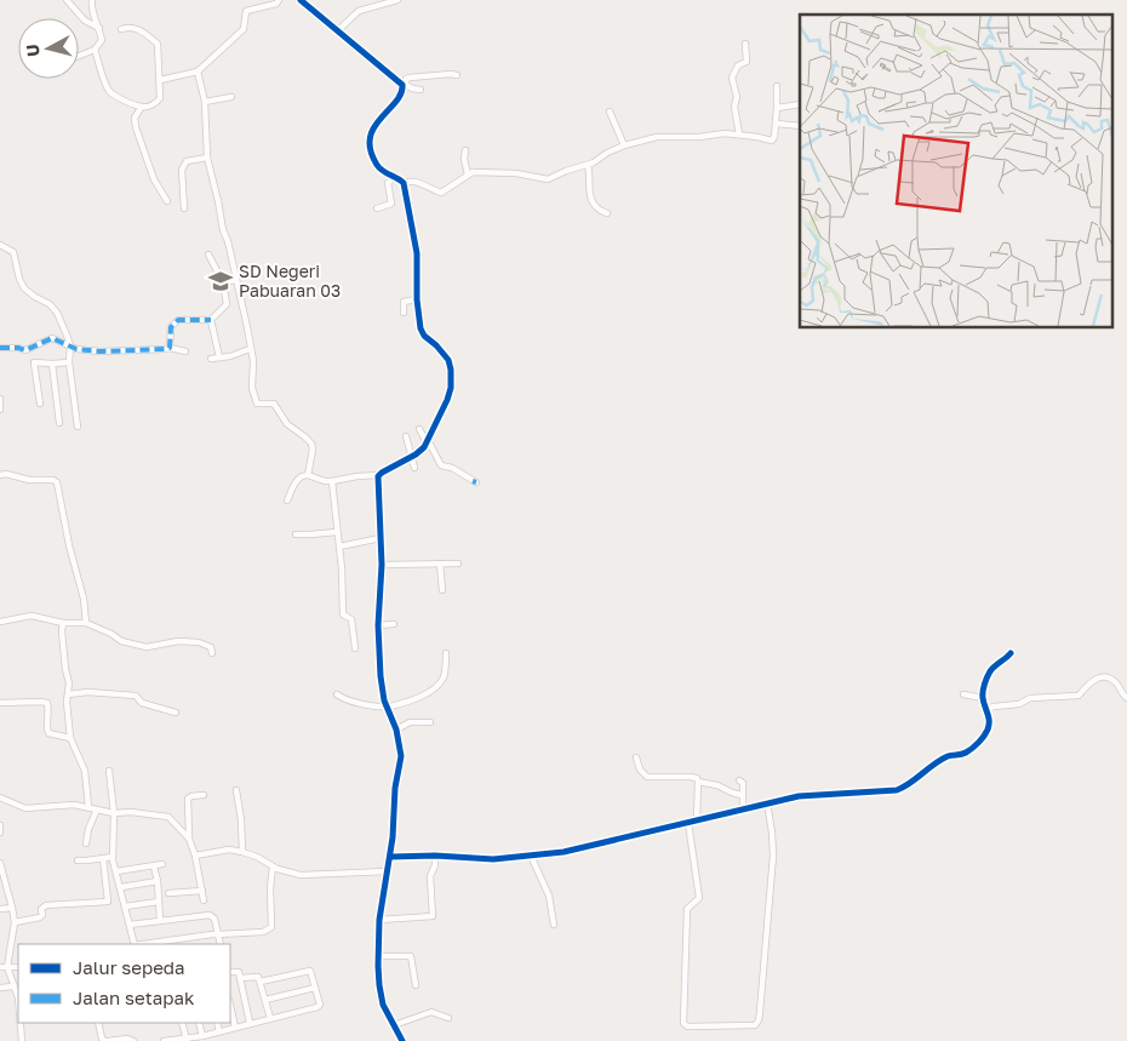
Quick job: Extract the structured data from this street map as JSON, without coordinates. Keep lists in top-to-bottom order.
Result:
{
  "places": {
    "school or university": ["SD Negeri Pabuaran 03"]
  },
  "legend": ["Jalur sepeda", "Jalan setapak"],
  "north": "left"
}
